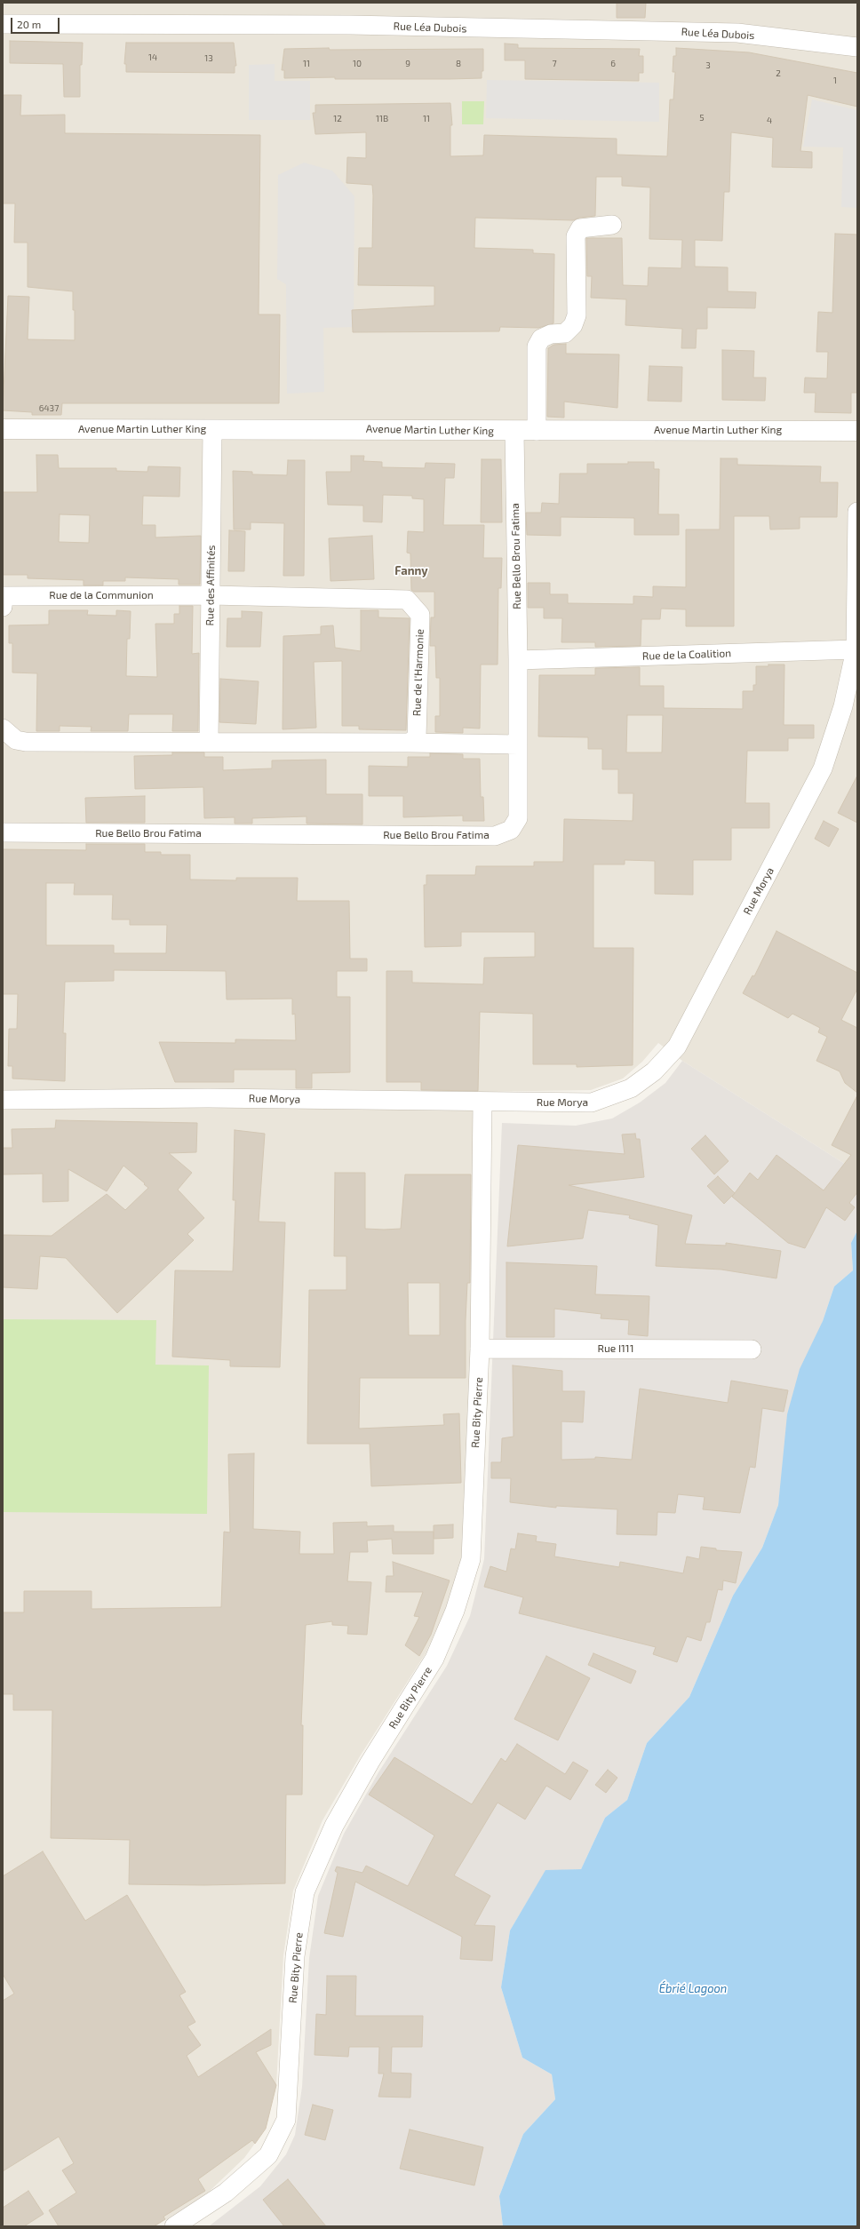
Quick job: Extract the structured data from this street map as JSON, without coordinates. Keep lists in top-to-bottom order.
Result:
{
  "streets": {
    "street": [
      "Rue Léa Dubois",
      "Avenue Martin Luther King",
      "Rue Bello Brou Fatima",
      "Rue des Affinités",
      "Rue de la Communion",
      "Rue de la Coalition",
      "Rue de l'Harmonie",
      "Rue Morya",
      "Rue I111",
      "Rue Bity Pierre"
    ]
  },
  "crossings": [
    ["Avenue Martin Luther King", "Rue Bello Brou Fatima"],
    ["Avenue Martin Luther King", "Rue des Affinités"],
    ["Rue Bello Brou Fatima", "Rue de la Coalition"],
    ["Rue des Affinités", "Rue de la Communion"],
    ["Rue des Affinités", "Rue de l'Harmonie"],
    ["Rue de la Communion", "Rue de l'Harmonie"],
    ["Rue de la Coalition", "Rue Morya"],
    ["Rue Morya", "Rue Bity Pierre"],
    ["Rue I111", "Rue Bity Pierre"]
  ],
  "districts": ["Fanny"],
  "water": ["Ébrié Lagoon"],
  "house_numbers": [
    "14",
    "13",
    "11",
    "10",
    "9",
    "8",
    "7",
    "6",
    "3",
    "2",
    "1",
    "5",
    "12",
    "11B",
    "11",
    "4",
    "6437"
  ],
  "scale_bar": "20 m"
}
